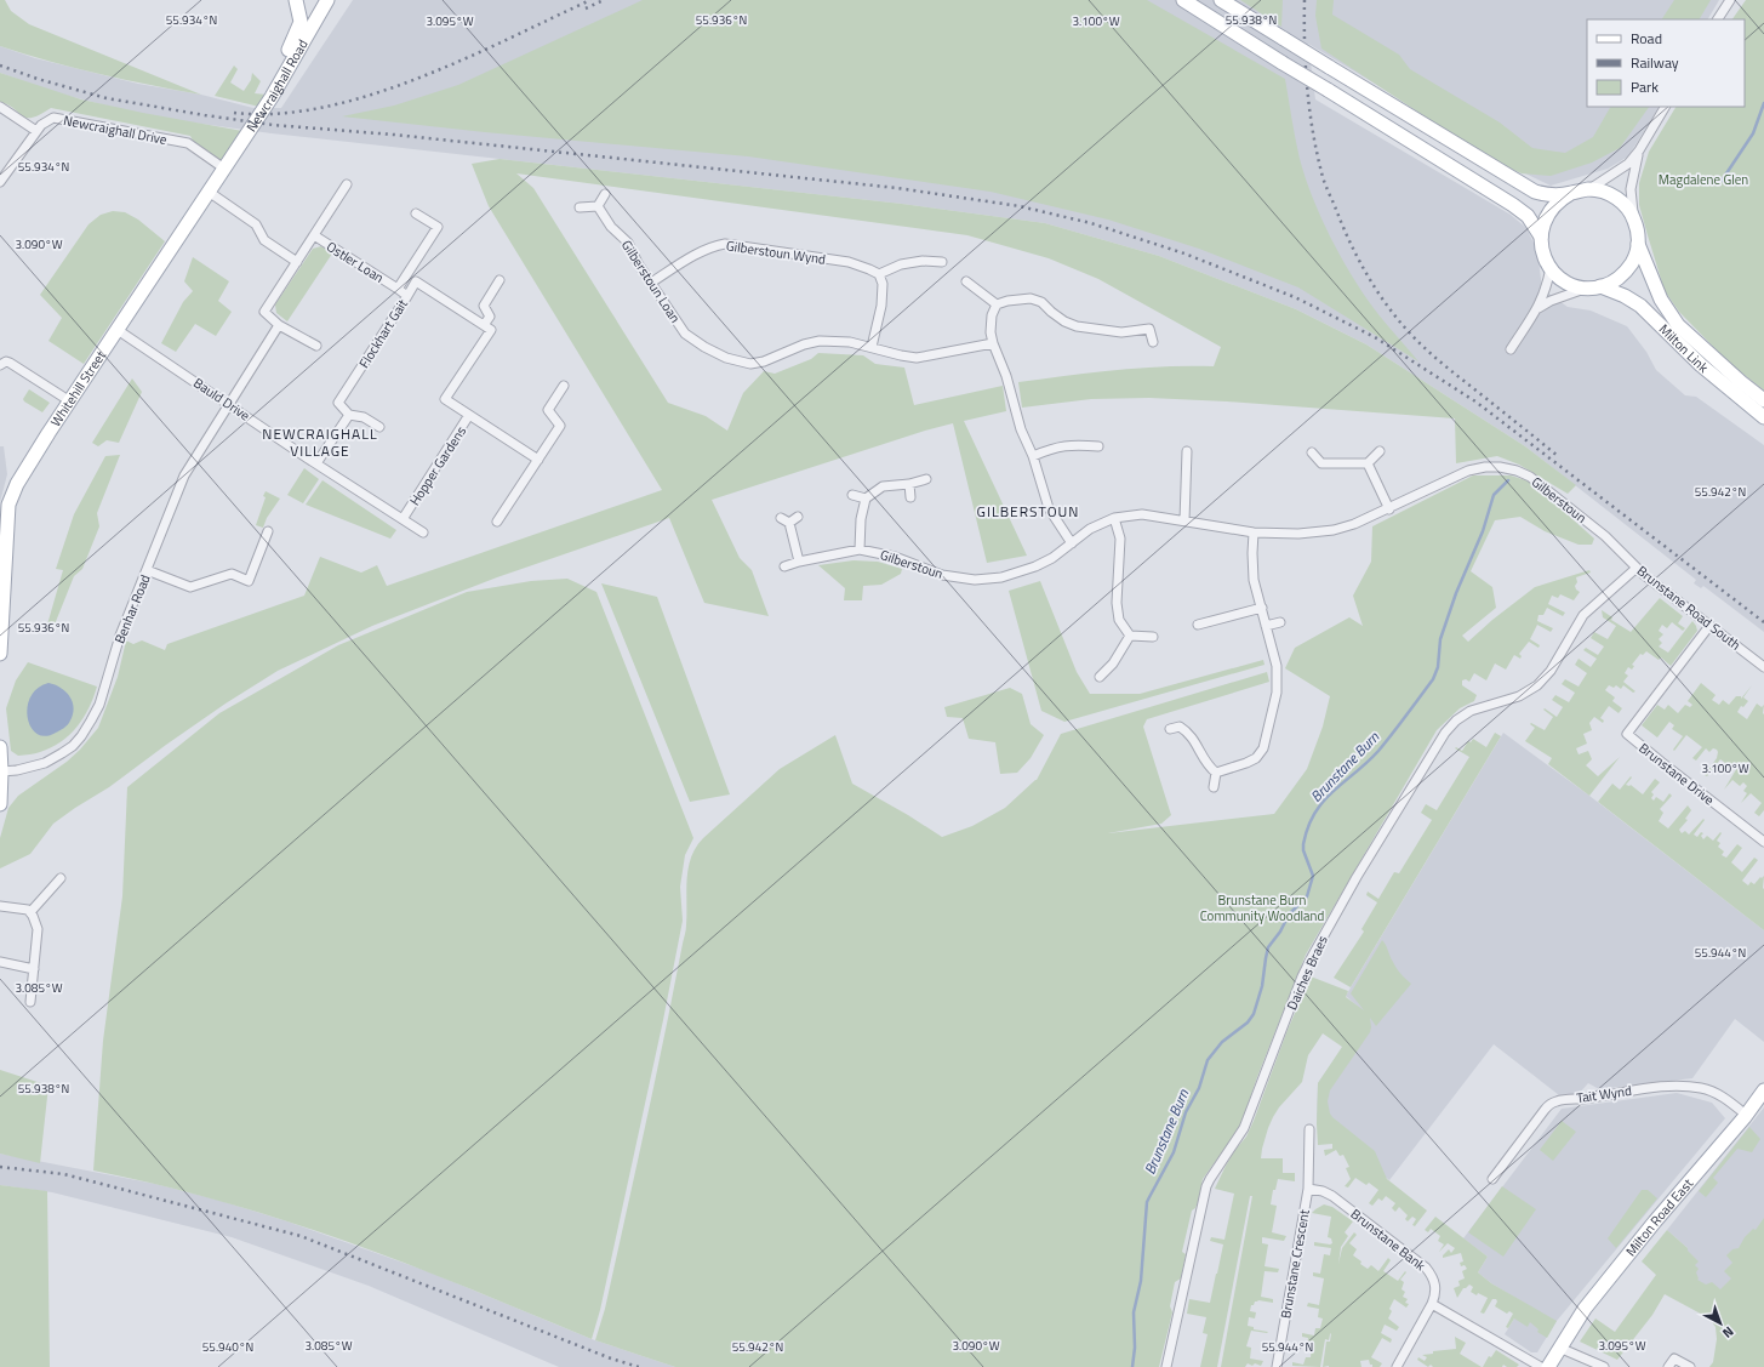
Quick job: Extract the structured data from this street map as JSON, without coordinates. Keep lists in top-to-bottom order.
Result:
{
  "streets": {
    "main road": [
      "Newcraighall Road",
      "Milton Link",
      "Whitehill Street",
      "Milton Road East"
    ],
    "street": [
      "Newcraighall Drive",
      "Gilberstoun Wynd",
      "Ostler Loan",
      "Gilberstoun Loan",
      "Flockhart Gait",
      "Bauld Drive",
      "Hopper Gardens",
      "Gilberstoun",
      "Brunstane Road South",
      "Benhar Road",
      "Brunstane Drive",
      "Daiches Braes",
      "Tait Wynd",
      "Brunstane Bank",
      "Brunstane Crescent"
    ]
  },
  "crossings": [
    ["Newcraighall Road", "Newcraighall Drive"],
    ["Newcraighall Road", "Whitehill Street"],
    ["Newcraighall Drive", "Whitehill Street"],
    ["Gilberstoun Wynd", "Gilberstoun Loan"],
    ["Ostler Loan", "Flockhart Gait"],
    ["Whitehill Street", "Bauld Drive"],
    ["Bauld Drive", "Hopper Gardens"],
    ["Bauld Drive", "Benhar Road"],
    ["Gilberstoun", "Brunstane Road South"],
    ["Brunstane Road South", "Brunstane Drive"],
    ["Brunstane Road South", "Daiches Braes"],
    ["Tait Wynd", "Milton Road East"],
    ["Brunstane Bank", "Brunstane Crescent"]
  ],
  "districts": ["NEWCRAIGHALL VILLAGE", "GILBERSTOUN"],
  "water": ["Brunstane Burn"],
  "parks": ["Magdalene Glen", "Brunstane Burn Community Woodland"],
  "legend": ["Road", "Railway", "Park"],
  "north": "bottom right",
  "coordinates": [
    "55.934°N",
    "55.936°N",
    "55.938°N",
    "3.100°W",
    "3.095°W",
    "3.090°W",
    "55.942°N",
    "55.944°N",
    "3.085°W",
    "55.940°N"
  ]
}
